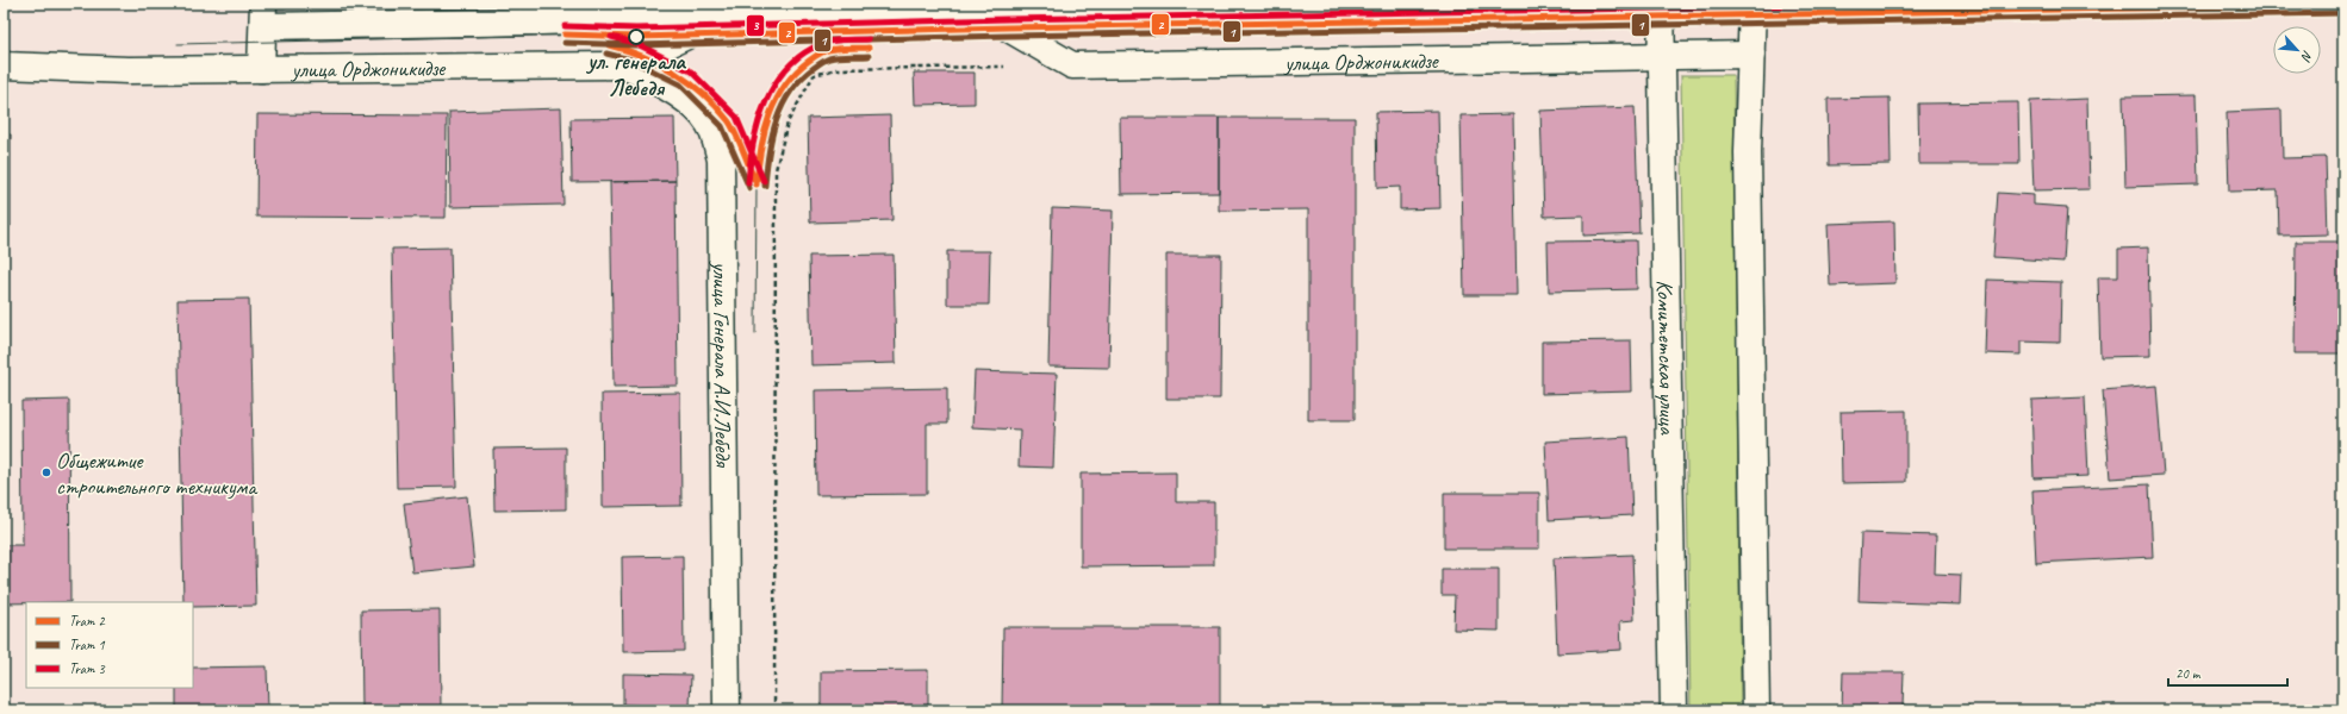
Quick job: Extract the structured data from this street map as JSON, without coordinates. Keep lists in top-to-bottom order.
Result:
{
  "streets": {
    "street": ["улица Орджоникидзе", "Комитетская улица", "улица Генерала А.И.Лебедя"]
  },
  "crossings": [
    ["улица Орджоникидзе", "Комитетская улица"],
    ["улица Орджоникидзе", "улица Генерала А.И.Лебедя"]
  ],
  "places": ["ул. генерала Лебедя", "Общежитие строительного техникума"],
  "lines": ["tram line 3", "tram line 2", "tram line 1"],
  "legend": ["Tram 2", "Tram 1", "Tram 3"],
  "scale_bar": "20 m",
  "north": "bottom right"
}
